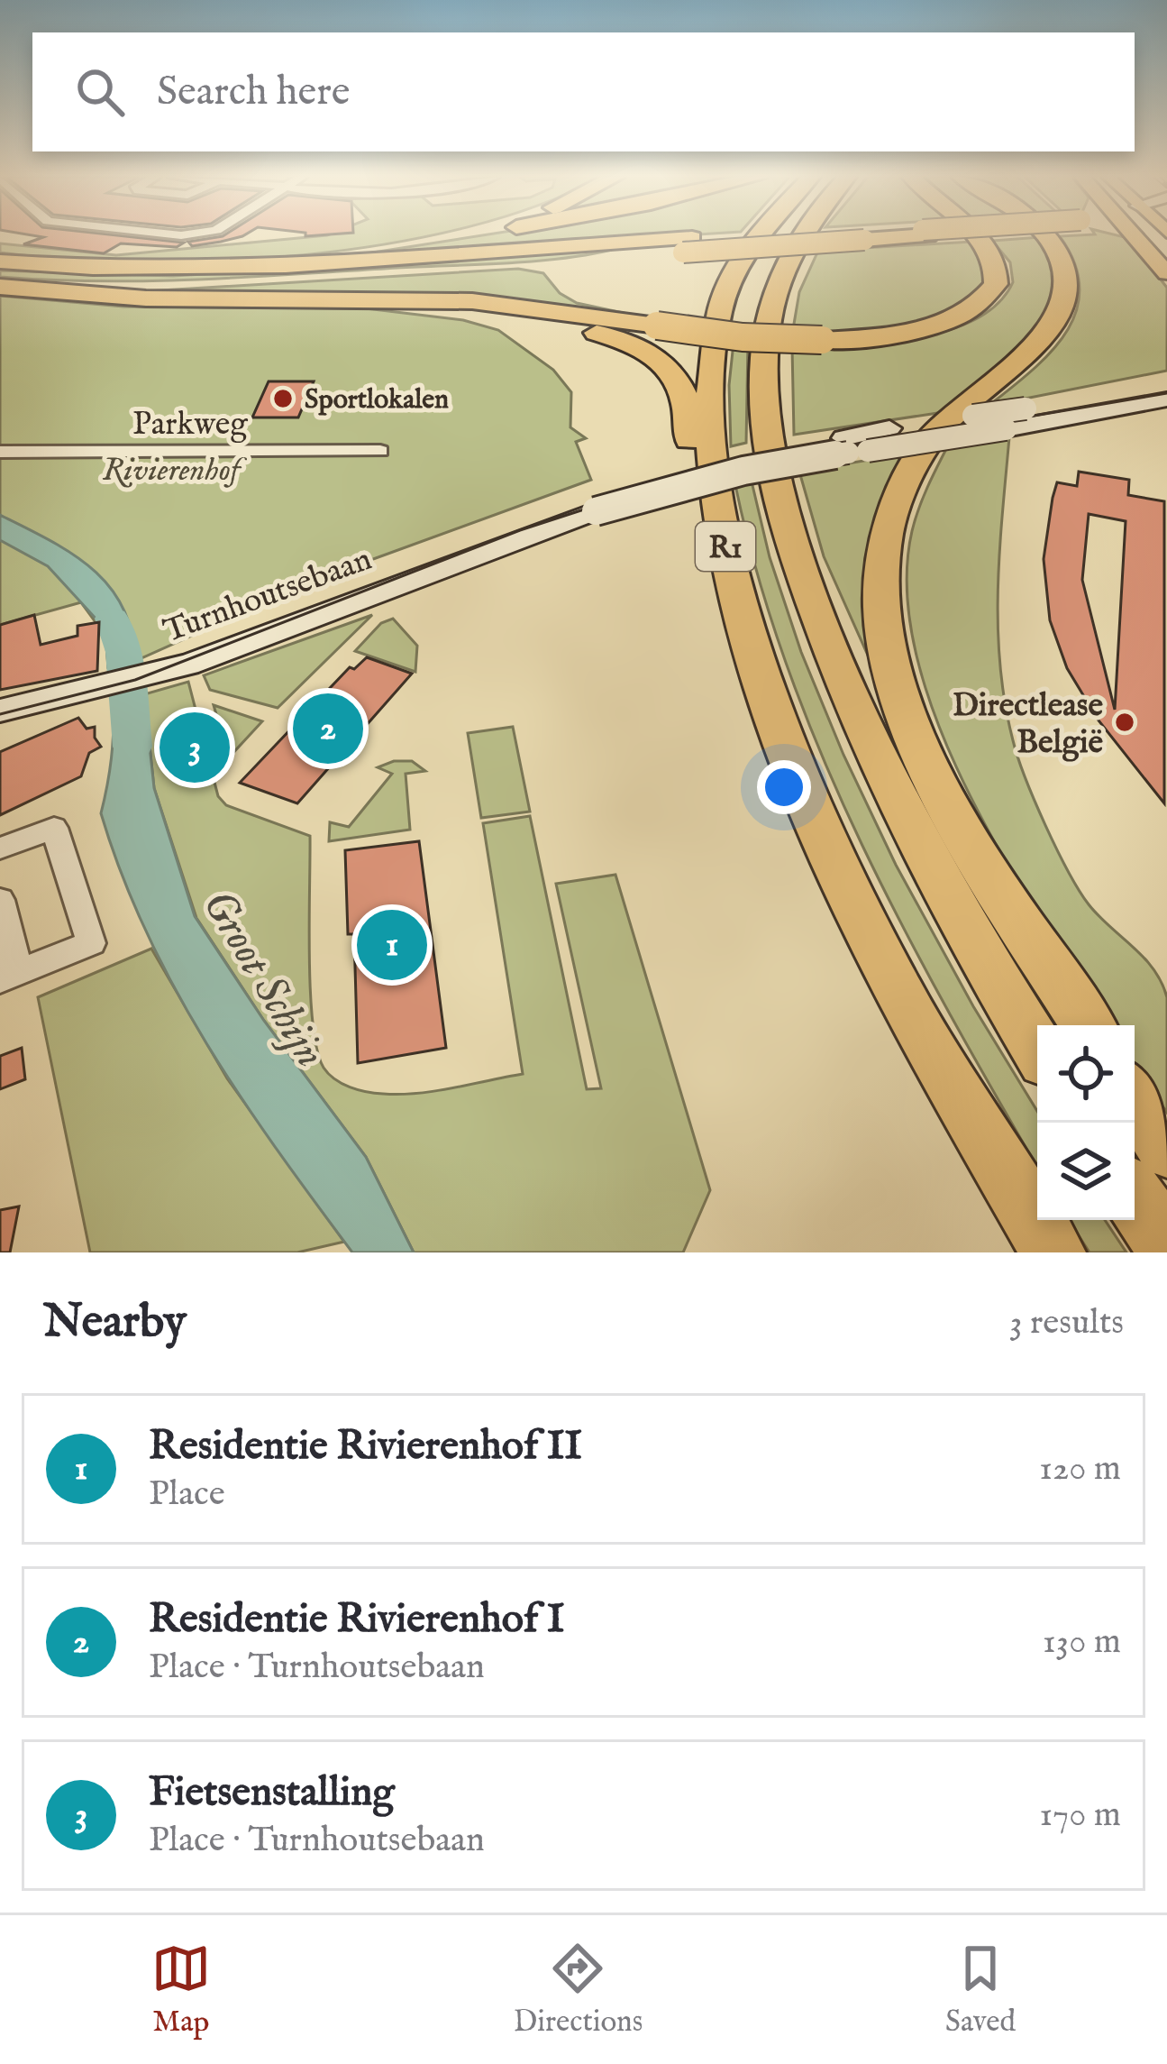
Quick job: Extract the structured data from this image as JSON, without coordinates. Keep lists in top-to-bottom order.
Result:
{
  "streets": {
    "highway": ["R1"],
    "main road": ["Turnhoutsebaan"],
    "street": ["Parkweg"]
  },
  "water": ["Groot Schijn"],
  "parks": ["Rivierenhof"],
  "places": ["Sportlokalen", "Directlease België"],
  "page": {
    "search": "Search here",
    "pins": ["2", "3", "1"],
    "heading": ["Nearby", "3 results"],
    "list": [
      {
        "mark": "1",
        "name": "Residentie Rivierenhof II",
        "note": "Place",
        "value": "120 m"
      },
      {
        "mark": "2",
        "name": "Residentie Rivierenhof I",
        "note": "Place · Turnhoutsebaan",
        "value": "130 m"
      },
      {
        "mark": "3",
        "name": "Fietsenstalling",
        "note": "Place · Turnhoutsebaan",
        "value": "170 m"
      }
    ],
    "nav": ["Map", "Directions", "Saved"]
  }
}
